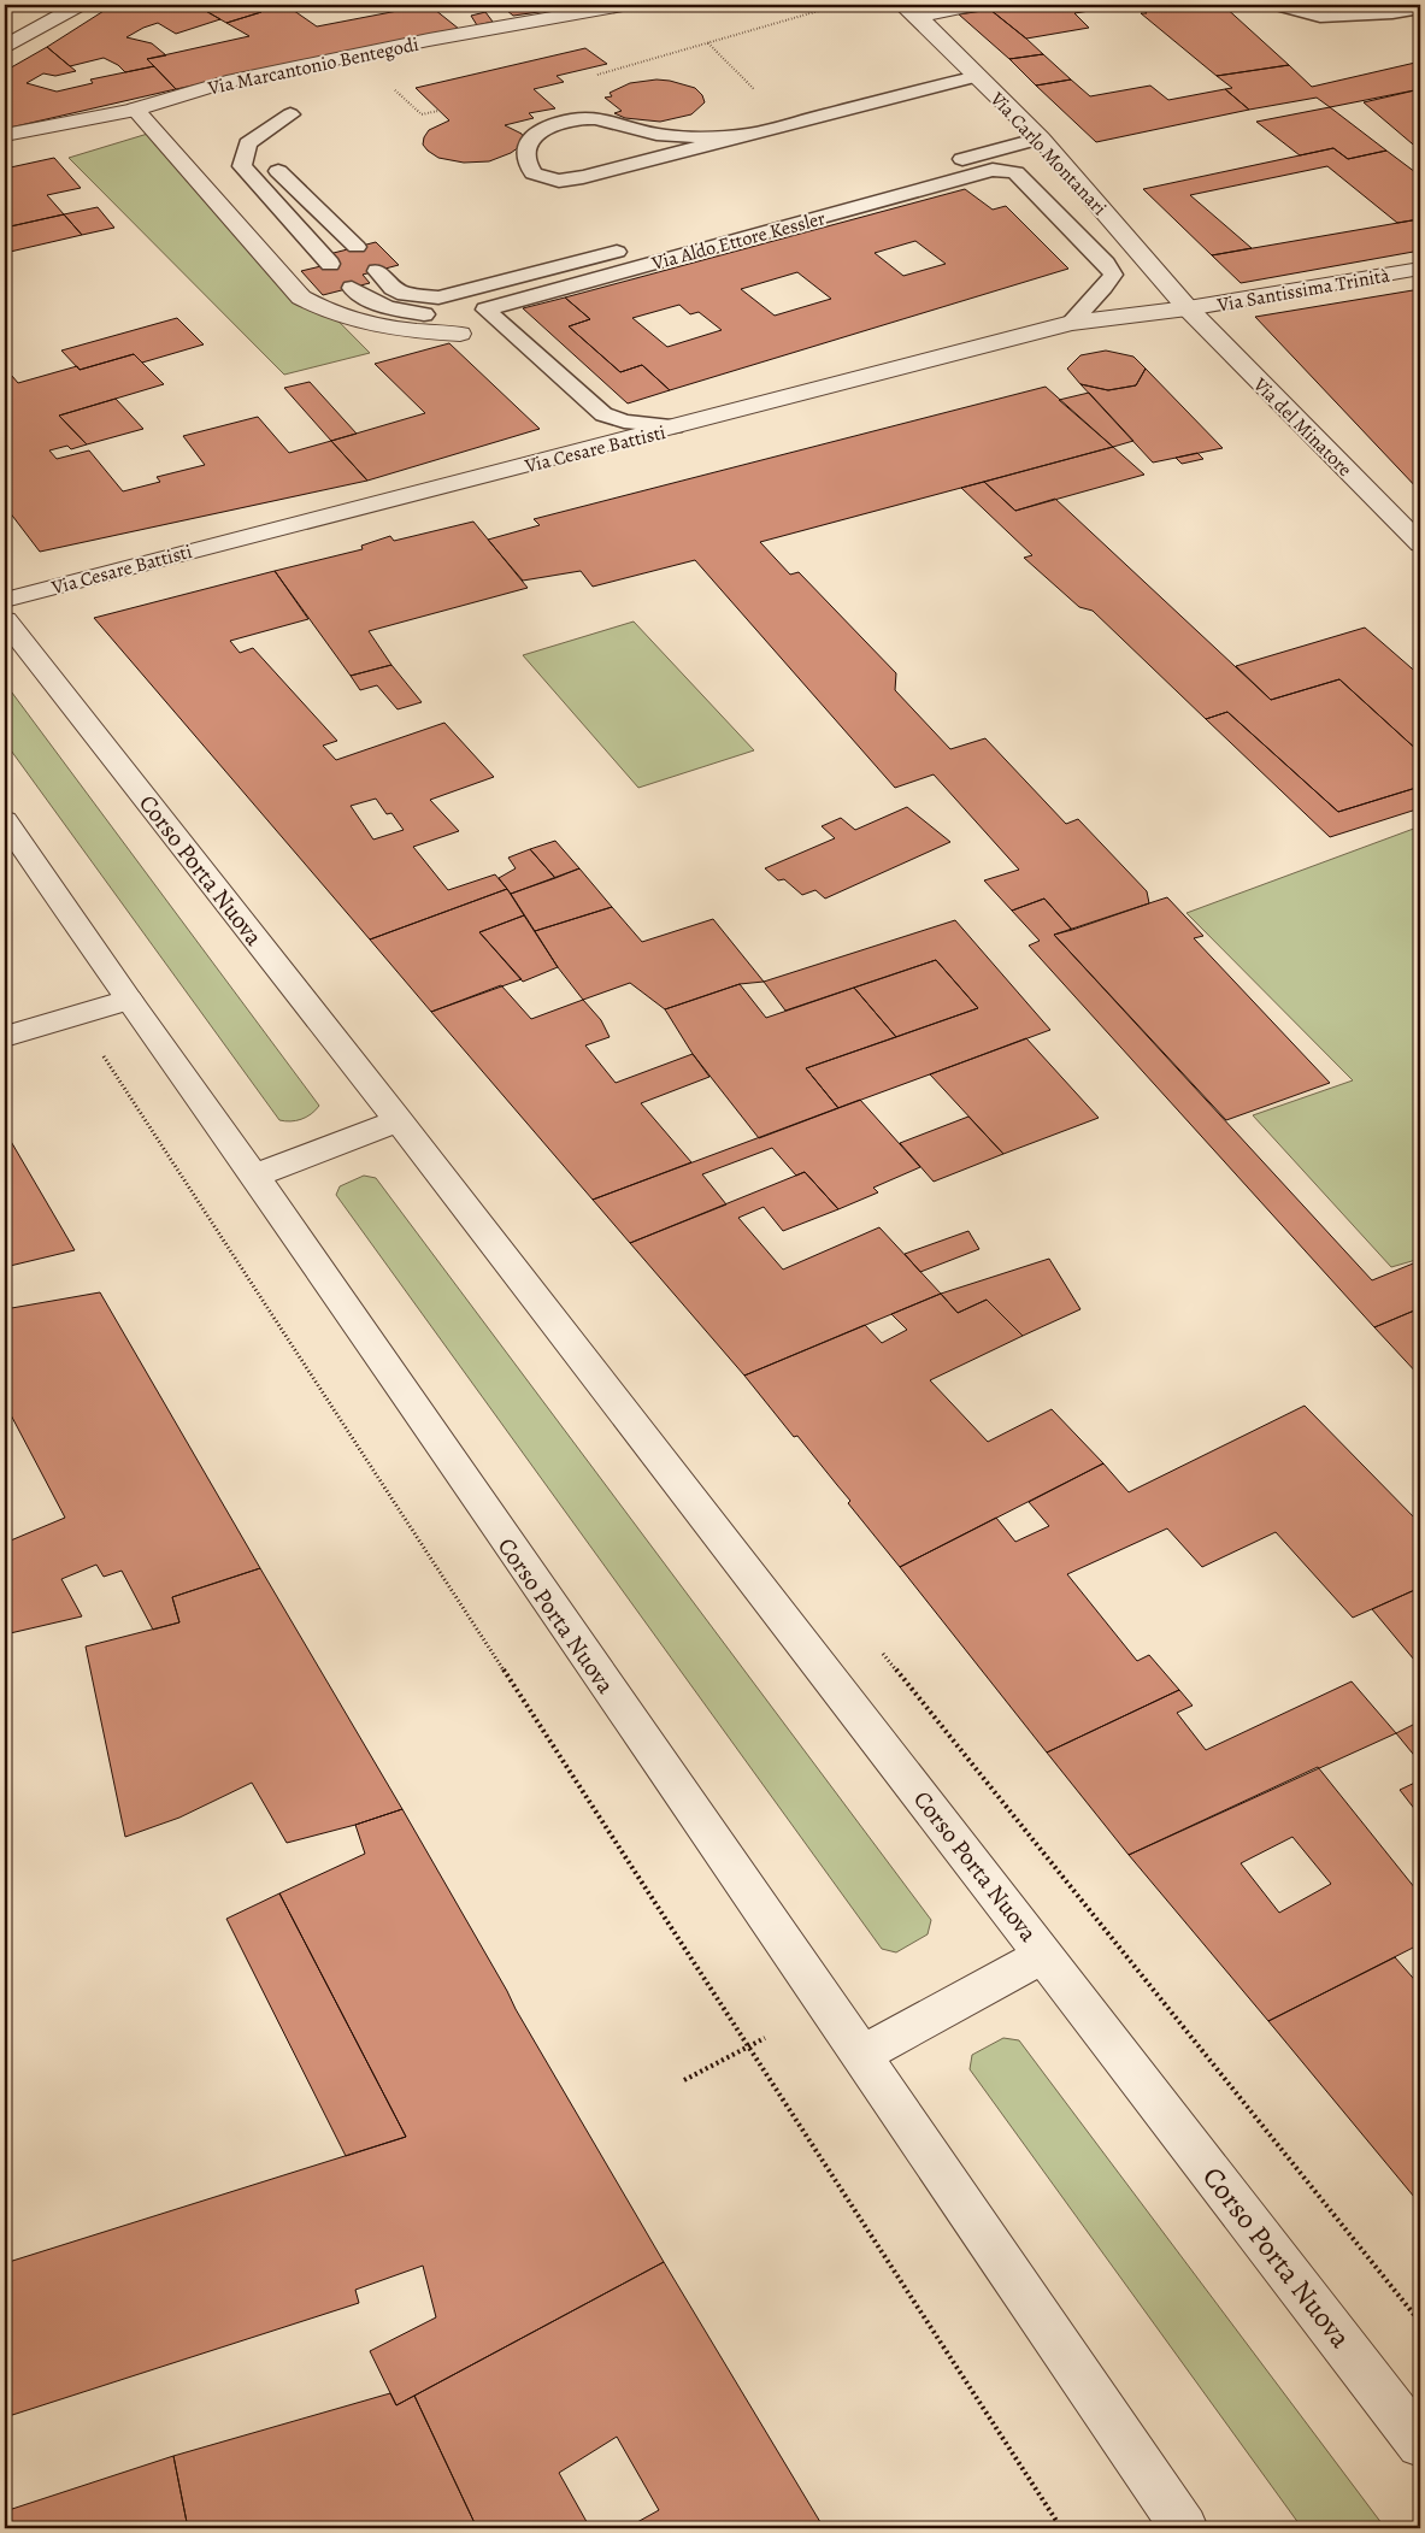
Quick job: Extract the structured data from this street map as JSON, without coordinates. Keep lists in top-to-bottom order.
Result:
{
  "streets": {
    "street": [
      "Via Marcantonio Bentegodi",
      "Via Carlo Montanari",
      "Via Santissima Trinità",
      "Via del Minatore",
      "Via Cesare Battisti",
      "Corso Porta Nuova"
    ],
    "lane": ["Via Aldo Ettore Kessler"]
  },
  "crossings": [
    ["Via Carlo Montanari", "Via Santissima Trinità"],
    ["Via Carlo Montanari", "Via del Minatore"],
    ["Via Carlo Montanari", "Via Cesare Battisti"],
    ["Via Aldo Ettore Kessler", "Via Cesare Battisti"],
    ["Via Santissima Trinità", "Via del Minatore"],
    ["Via Santissima Trinità", "Via Cesare Battisti"],
    ["Via del Minatore", "Via Cesare Battisti"]
  ]
}
